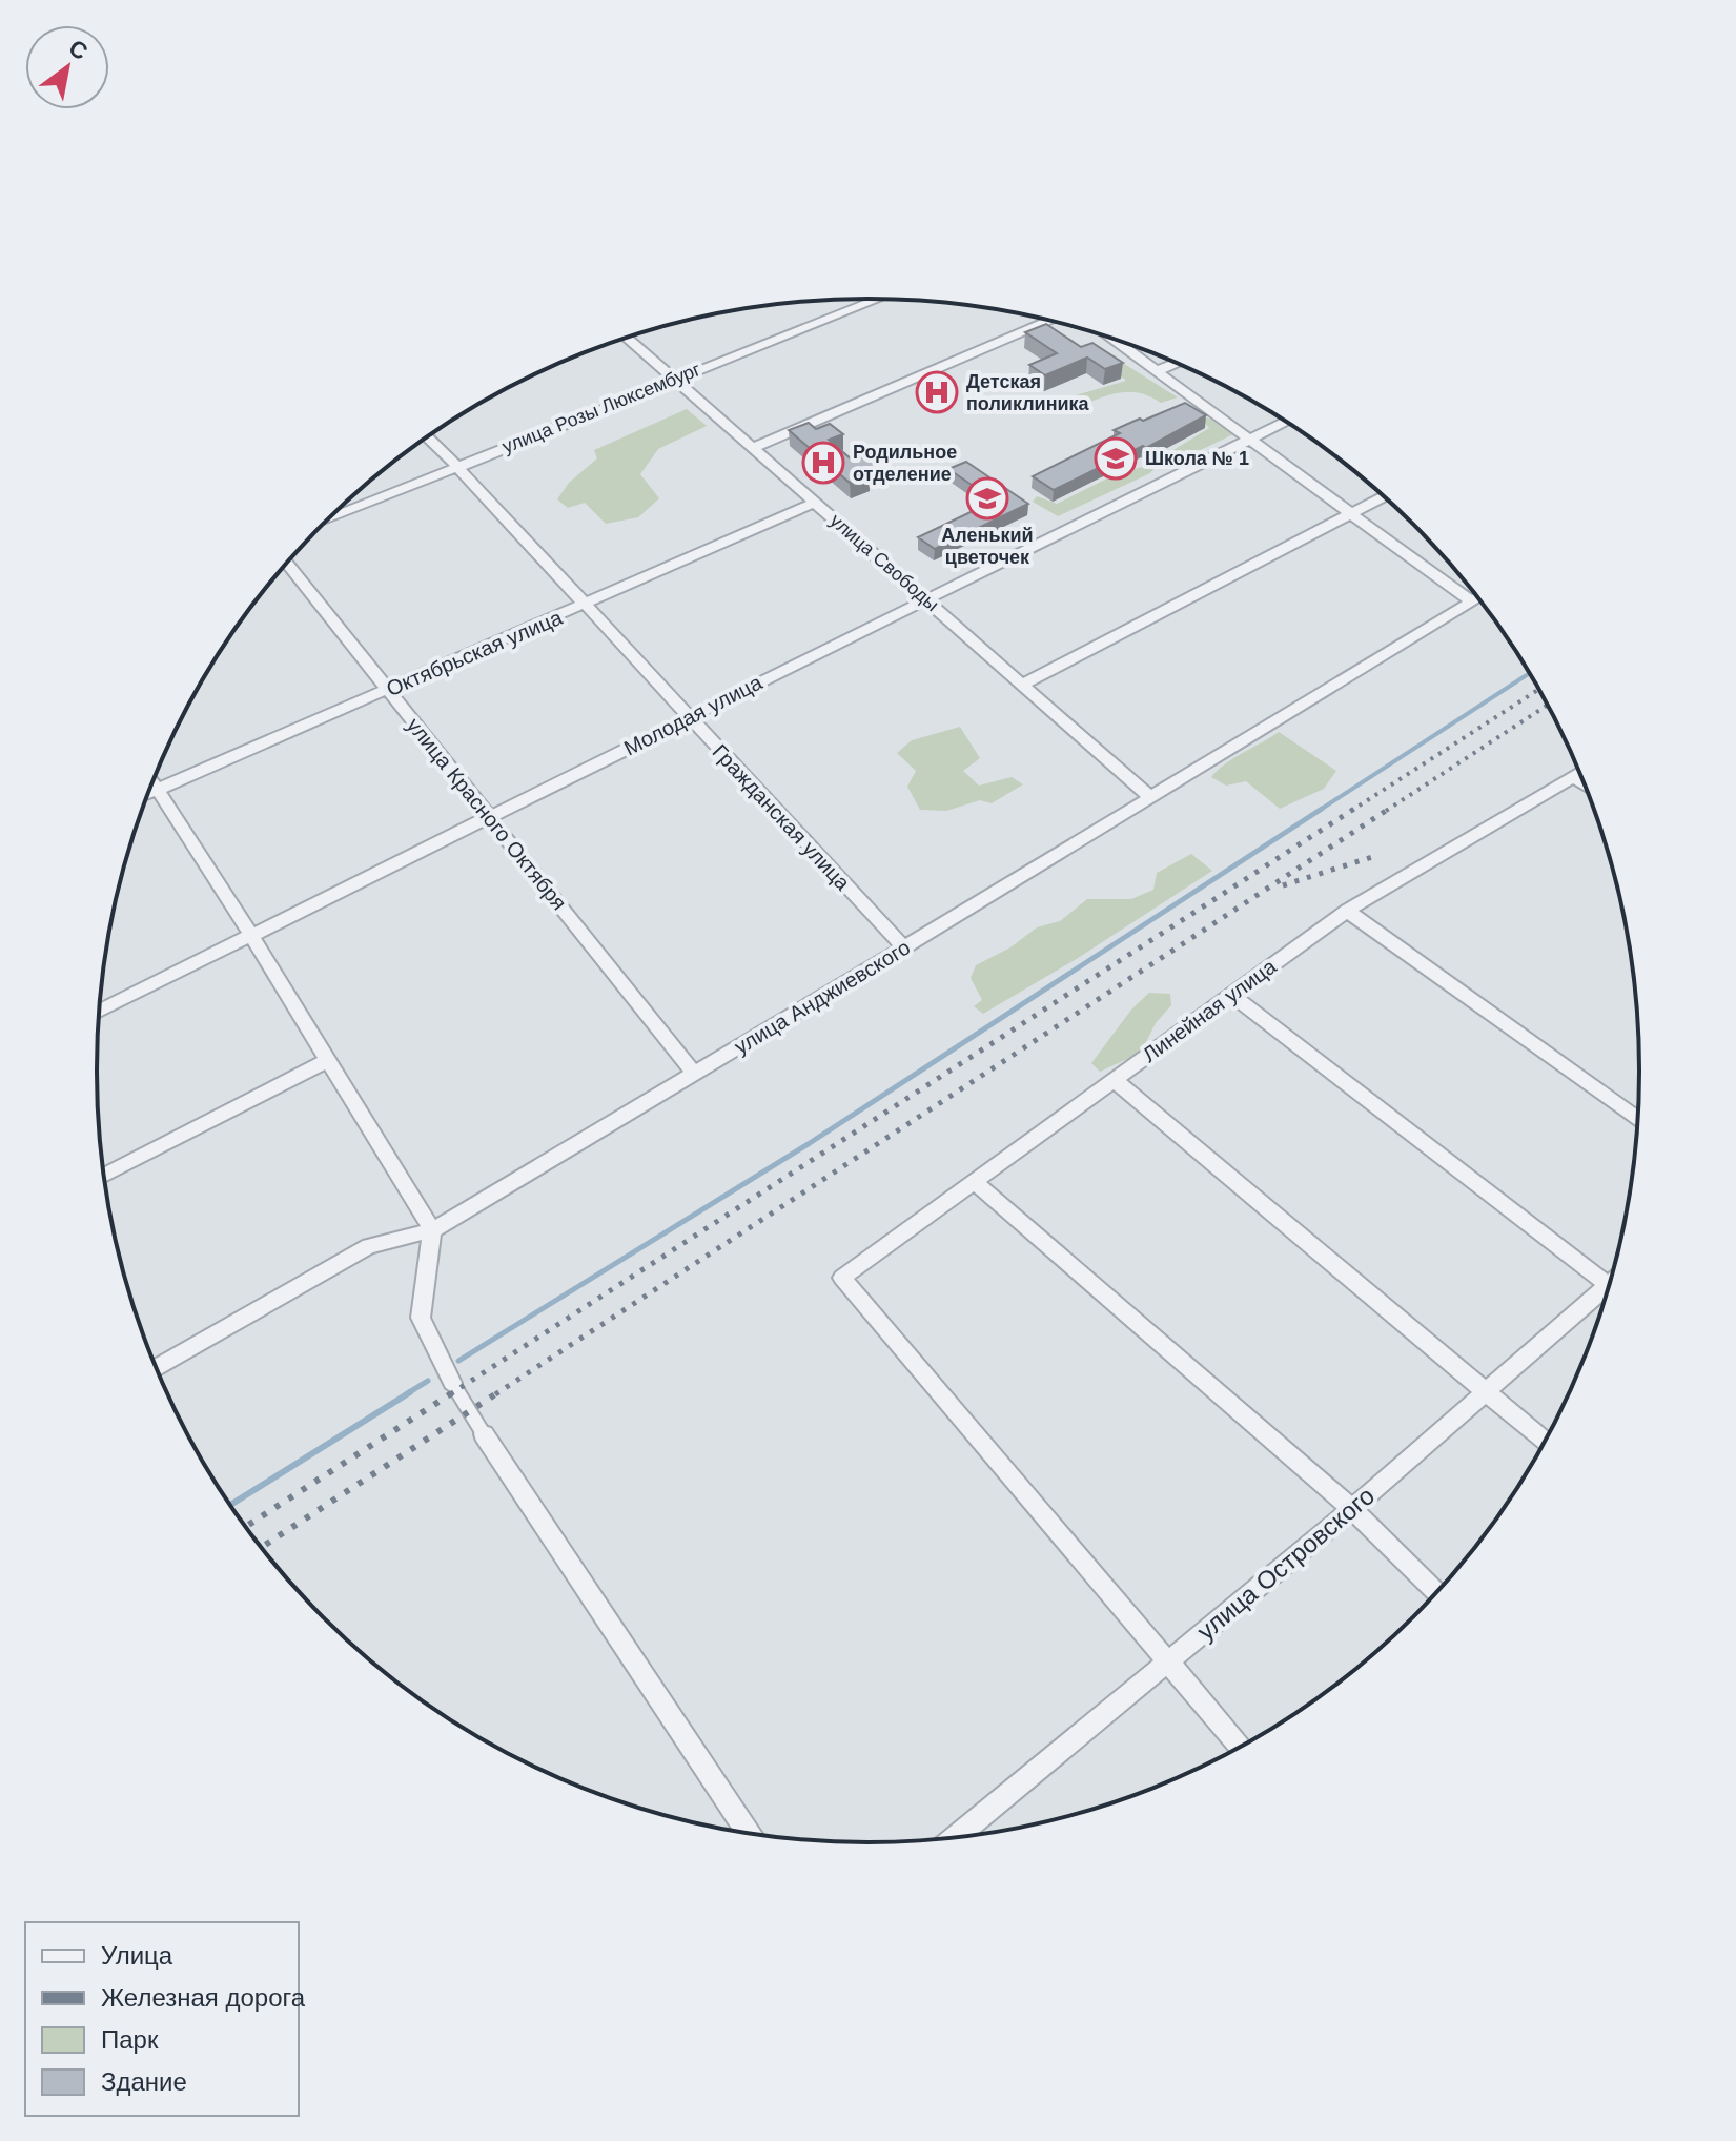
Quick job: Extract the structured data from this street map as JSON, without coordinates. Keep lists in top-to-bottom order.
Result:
{
  "streets": {
    "street": [
      "улица Розы Люксембург",
      "улица Свободы",
      "Октябрьская улица",
      "Молодая улица",
      "улица Красного Октября",
      "Гражданская улица",
      "улица Анджиевского",
      "Линейная улица",
      "улица Островского"
    ]
  },
  "crossings": [
    ["улица Розы Люксембург", "улица Свободы"],
    ["улица Розы Люксембург", "Гражданская улица"],
    ["улица Свободы", "Октябрьская улица"],
    ["улица Свободы", "Молодая улица"],
    ["улица Свободы", "улица Анджиевского"],
    ["Октябрьская улица", "улица Красного Октября"],
    ["Октябрьская улица", "Гражданская улица"],
    ["Молодая улица", "улица Красного Октября"],
    ["Молодая улица", "Гражданская улица"],
    ["улица Красного Октября", "улица Анджиевского"],
    ["Гражданская улица", "улица Анджиевского"],
    ["Линейная улица", "улица Островского"]
  ],
  "places": {
    "hospital": ["Детская поликлиника", "Родильное отделение"],
    "school or university": ["Школа № 1", "Аленький цветочек"]
  },
  "legend": [
    "Улица",
    "Железная дорога",
    "Парк",
    "Здание"
  ],
  "north": "top right"
}
